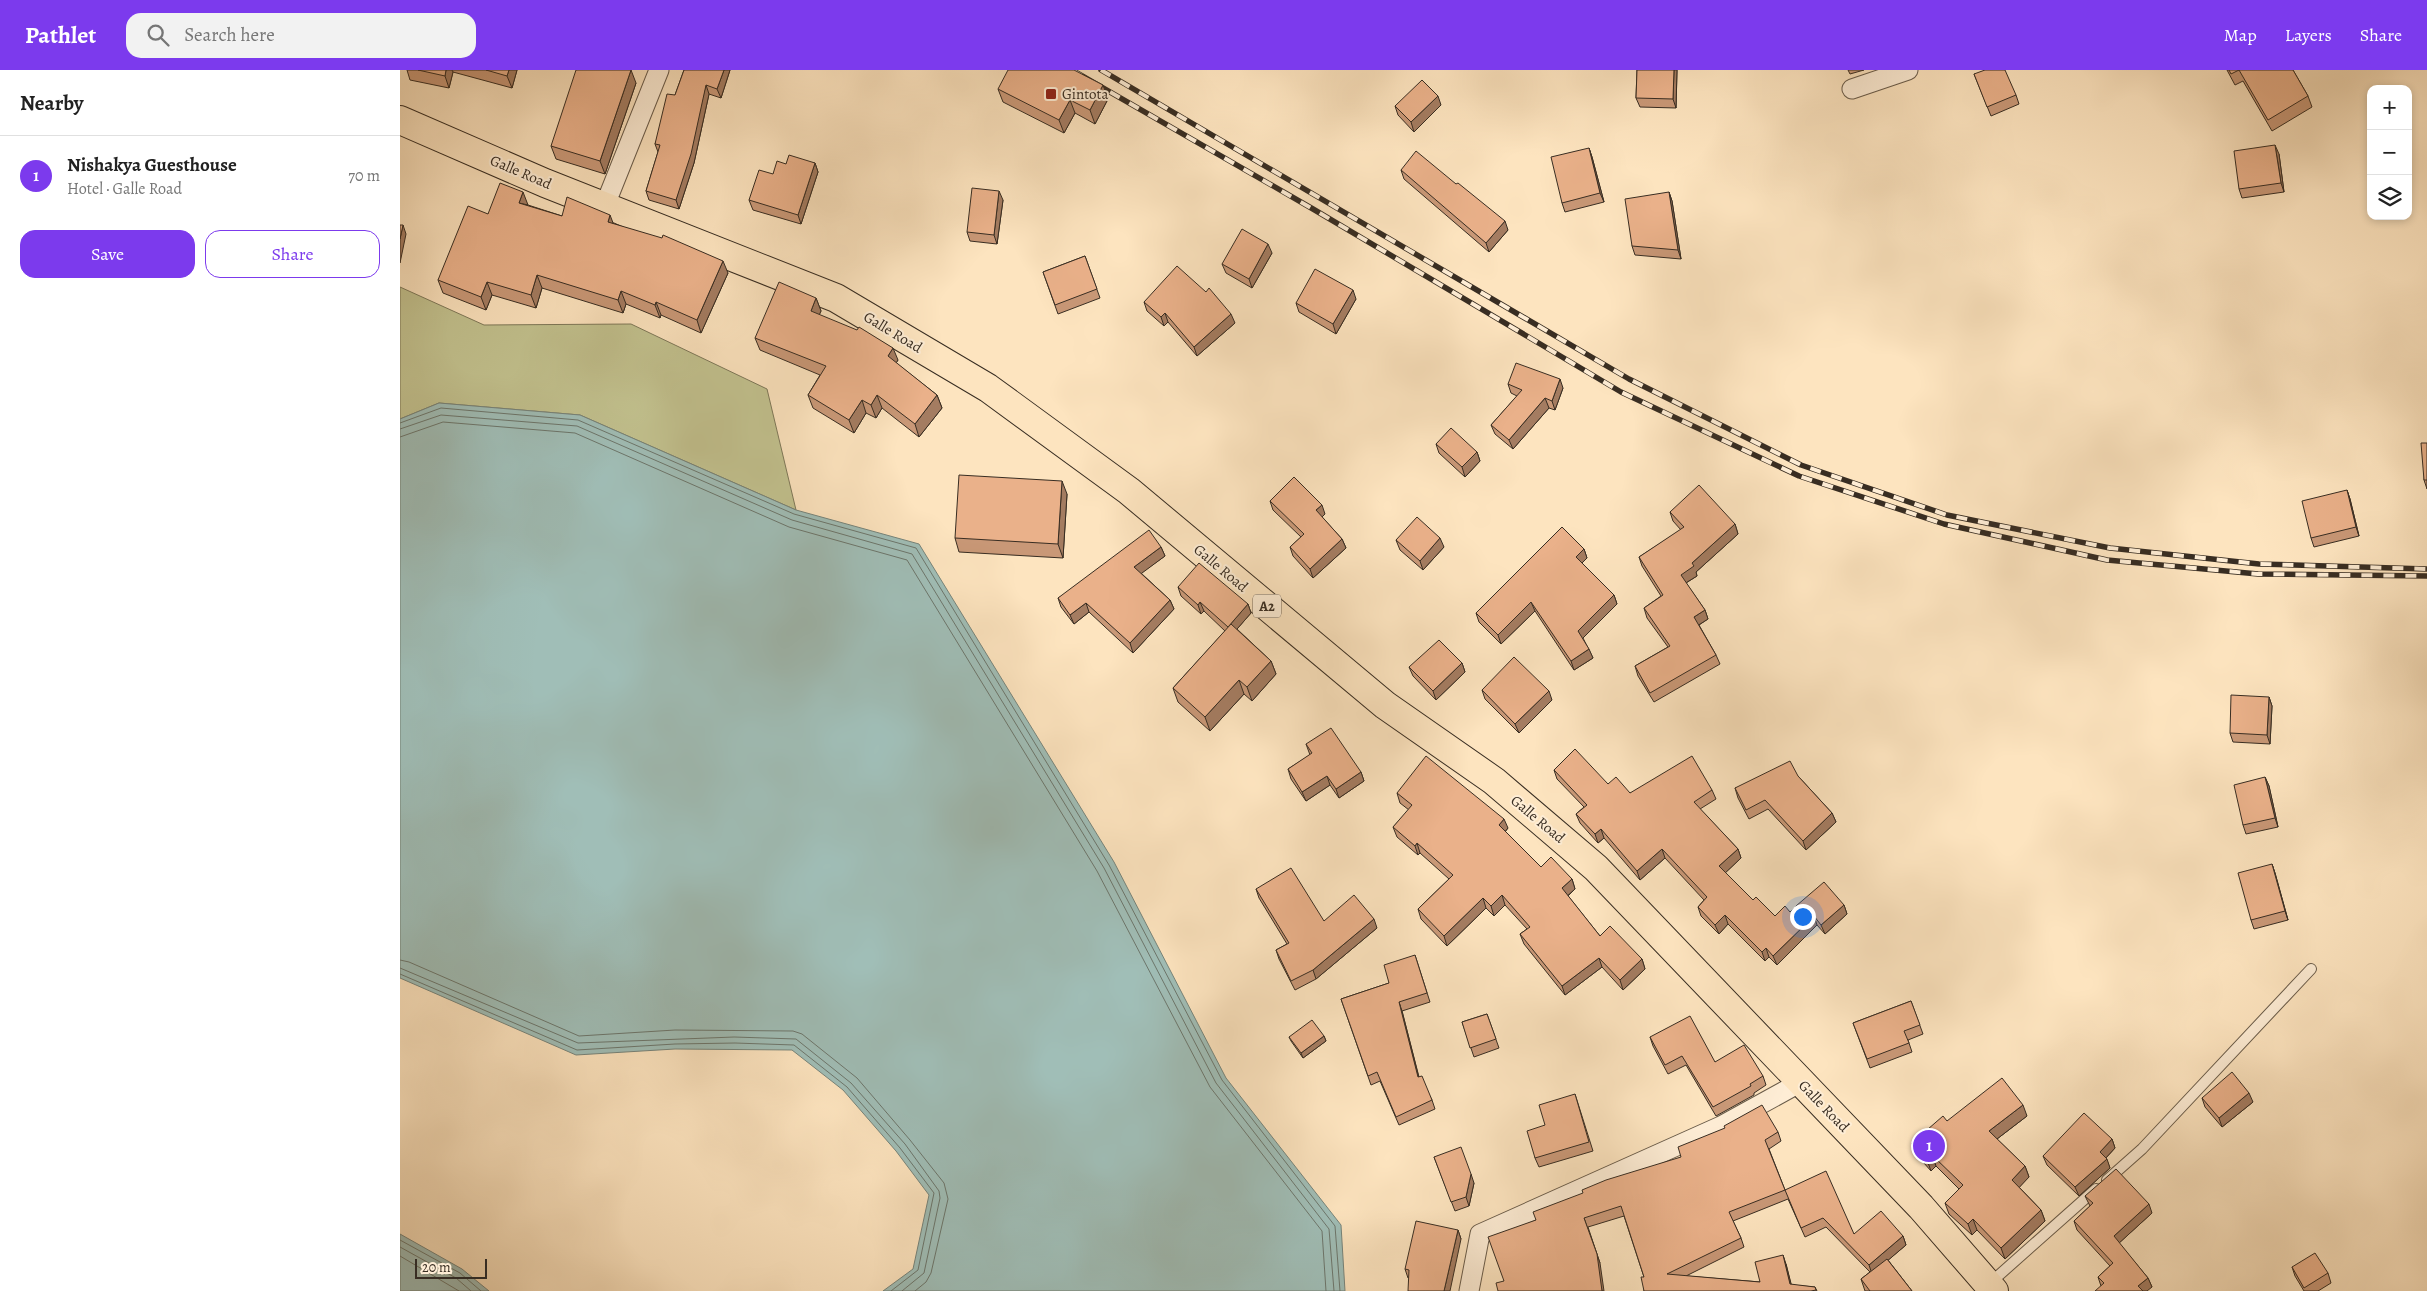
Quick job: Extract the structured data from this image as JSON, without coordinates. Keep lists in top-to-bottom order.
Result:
{
  "streets": {
    "highway": ["Galle Road", "A2"]
  },
  "places": {
    "transit": ["Gintota"]
  },
  "scale_bar": "20 m",
  "page": {
    "header": "Pathlet",
    "search": "Search here",
    "nav": ["Map", "Layers", "Share"],
    "heading": "Nearby",
    "map_buttons": ["+", "−"],
    "list": [
      {
        "mark": "1",
        "name": "Nishakya Guesthouse",
        "note": "Hotel · Galle Road",
        "value": "70 m"
      }
    ],
    "buttons": ["Save", "Share"],
    "pins": "1",
    "scale": "20 m"
  }
}
